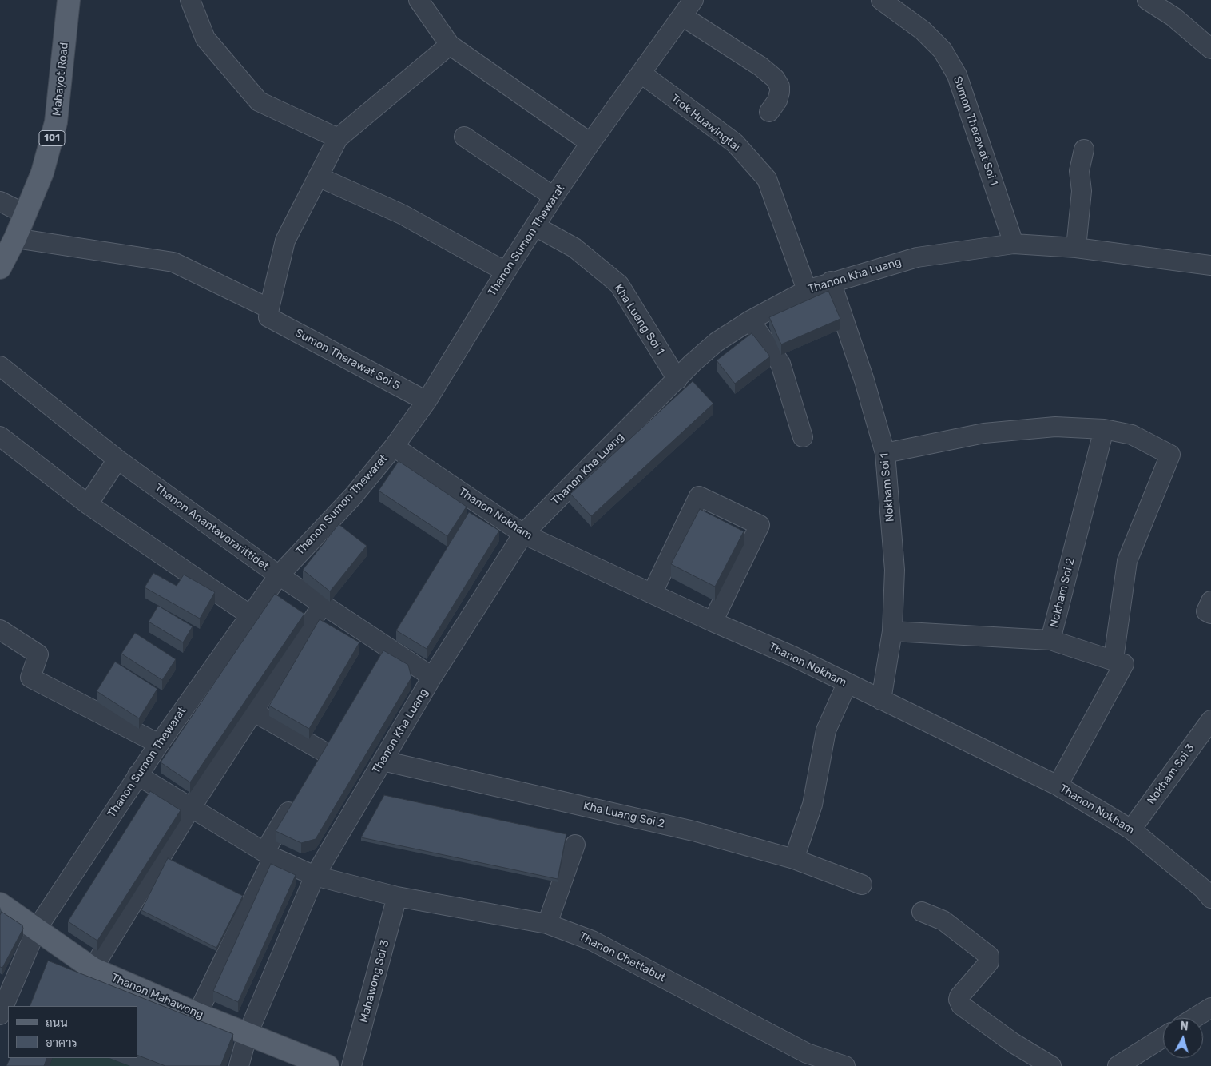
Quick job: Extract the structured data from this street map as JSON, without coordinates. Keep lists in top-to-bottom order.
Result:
{
  "streets": {
    "main road": ["Mahayot Road", "101", "Thanon Mahawong"],
    "street": [
      "Trok Huawingtai",
      "Sumon Therawat Soi 1",
      "Thanon Sumon Thewarat",
      "Thanon Kha Luang",
      "Kha Luang Soi 1",
      "Sumon Therawat Soi 5",
      "Nokham Soi 1",
      "Thanon Nokham",
      "Thanon Anantavorarittidet",
      "Nokham Soi 2",
      "Nokham Soi 3",
      "Kha Luang Soi 2",
      "Thanon Chettabut",
      "Mahawong Soi 3"
    ]
  },
  "crossings": [
    ["Mahayot Road", "Sumon Therawat Soi 5"],
    ["Trok Huawingtai", "Thanon Sumon Thewarat"],
    ["Trok Huawingtai", "Thanon Kha Luang"],
    ["Sumon Therawat Soi 1", "Thanon Kha Luang"],
    ["Thanon Sumon Thewarat", "Kha Luang Soi 1"],
    ["Thanon Sumon Thewarat", "Sumon Therawat Soi 5"],
    ["Thanon Sumon Thewarat", "Thanon Nokham"],
    ["Thanon Sumon Thewarat", "Thanon Anantavorarittidet"],
    ["Thanon Sumon Thewarat", "Thanon Chettabut"],
    ["Thanon Sumon Thewarat", "Thanon Mahawong"],
    ["Thanon Kha Luang", "Kha Luang Soi 1"],
    ["Thanon Kha Luang", "Nokham Soi 1"],
    ["Thanon Kha Luang", "Thanon Nokham"],
    ["Thanon Kha Luang", "Thanon Anantavorarittidet"],
    ["Thanon Kha Luang", "Kha Luang Soi 2"],
    ["Thanon Kha Luang", "Thanon Chettabut"],
    ["Thanon Kha Luang", "Thanon Mahawong"],
    ["Nokham Soi 1", "Thanon Nokham"],
    ["Thanon Nokham", "Nokham Soi 3"],
    ["Thanon Chettabut", "Mahawong Soi 3"]
  ],
  "legend": ["ถนน", "อาคาร"],
  "north": "top"
}
